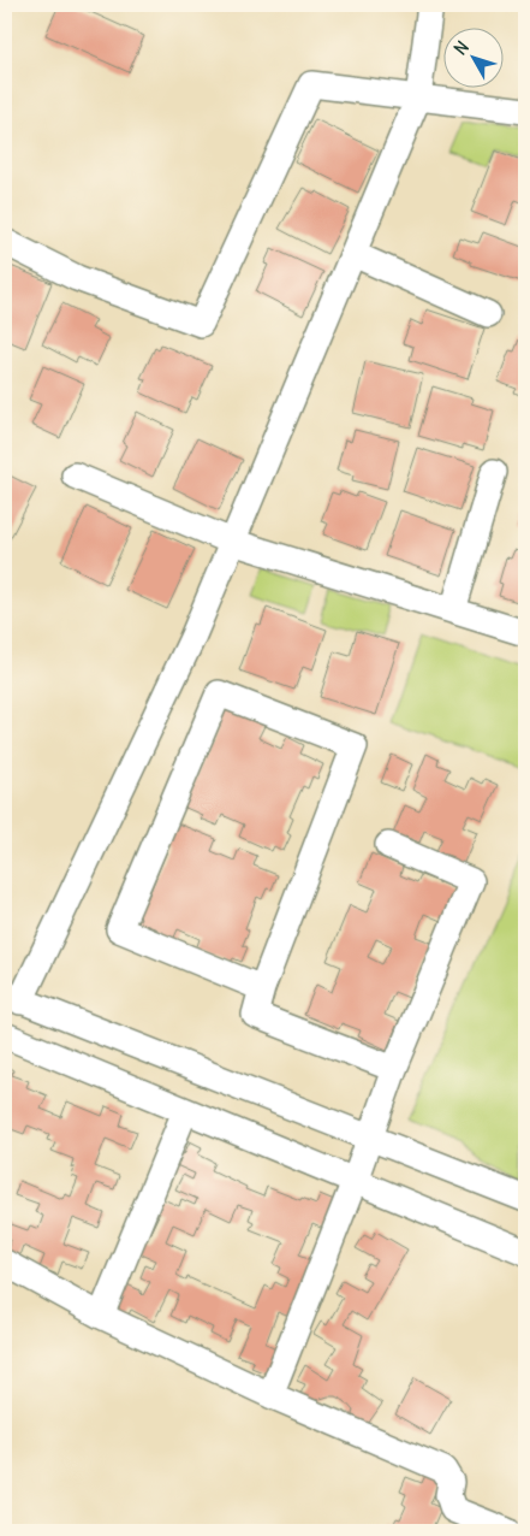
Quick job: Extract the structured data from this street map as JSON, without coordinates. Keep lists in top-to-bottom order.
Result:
{
  "north": "top left"
}
